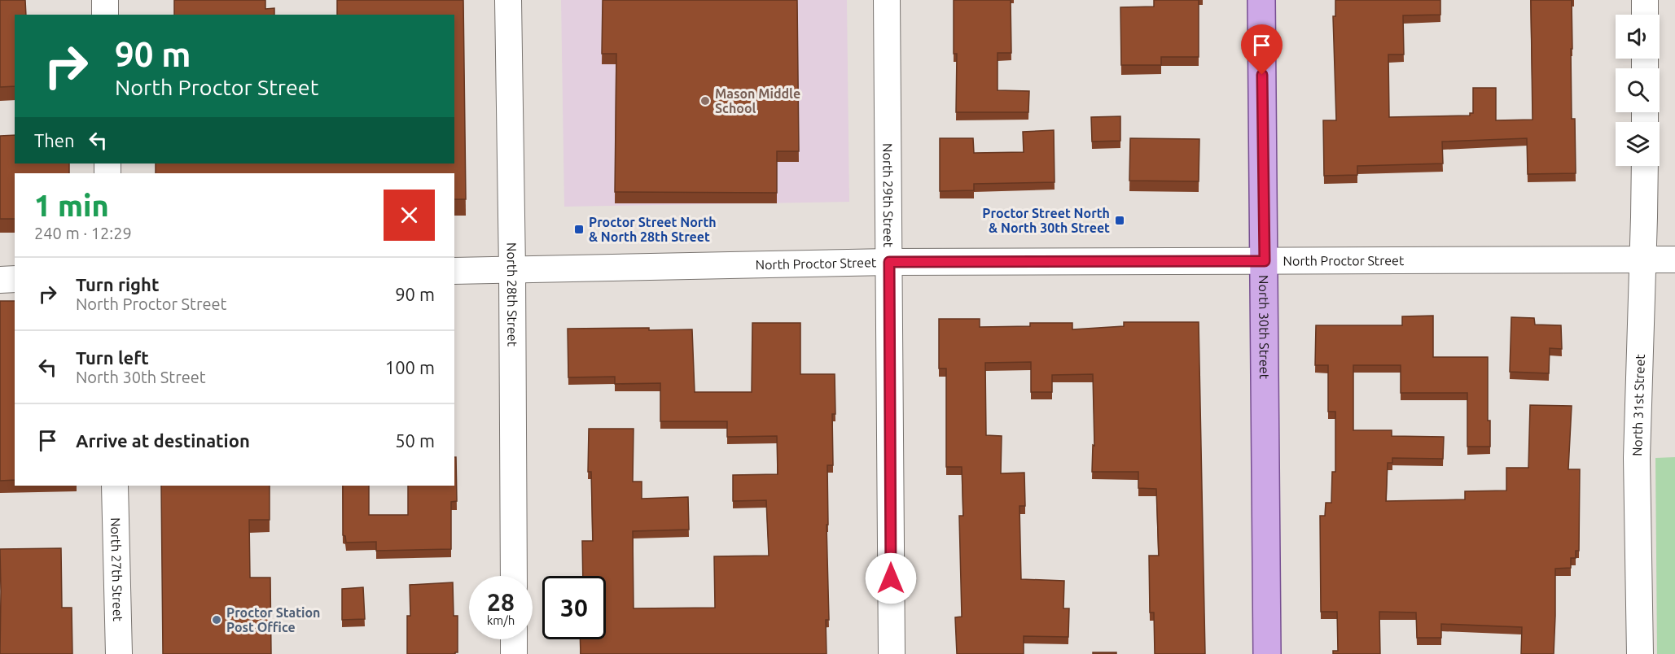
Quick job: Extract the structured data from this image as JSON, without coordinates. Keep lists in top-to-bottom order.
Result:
{
  "streets": {
    "main road": ["North 30th Street"],
    "street": [
      "North 29th Street",
      "North Proctor Street",
      "North 28th Street",
      "North 31st Street",
      "North 27th Street"
    ]
  },
  "crossings": [
    ["North 29th Street", "North Proctor Street"],
    ["North Proctor Street", "North 28th Street"],
    ["North Proctor Street", "North 30th Street"],
    ["North Proctor Street", "North 31st Street"]
  ],
  "places": {
    "other": ["Mason Middle School", "Proctor Station Post Office"],
    "transit": ["Proctor Street North & North 30th Street", "Proctor Street North & North 28th Street"]
  },
  "page": {
    "turn": ["90 m", "North Proctor Street"],
    "then": "Then",
    "heading": ["1 min", "240 m · 12:29"],
    "list": [
      {
        "name": "Turn right",
        "note": "North Proctor Street",
        "value": "90 m"
      },
      {
        "name": "Turn left",
        "note": "North 30th Street",
        "value": "100 m"
      },
      {
        "name": "Arrive at destination",
        "value": "50 m"
      }
    ],
    "speed": "28 km/h",
    "limit": "30"
  }
}
